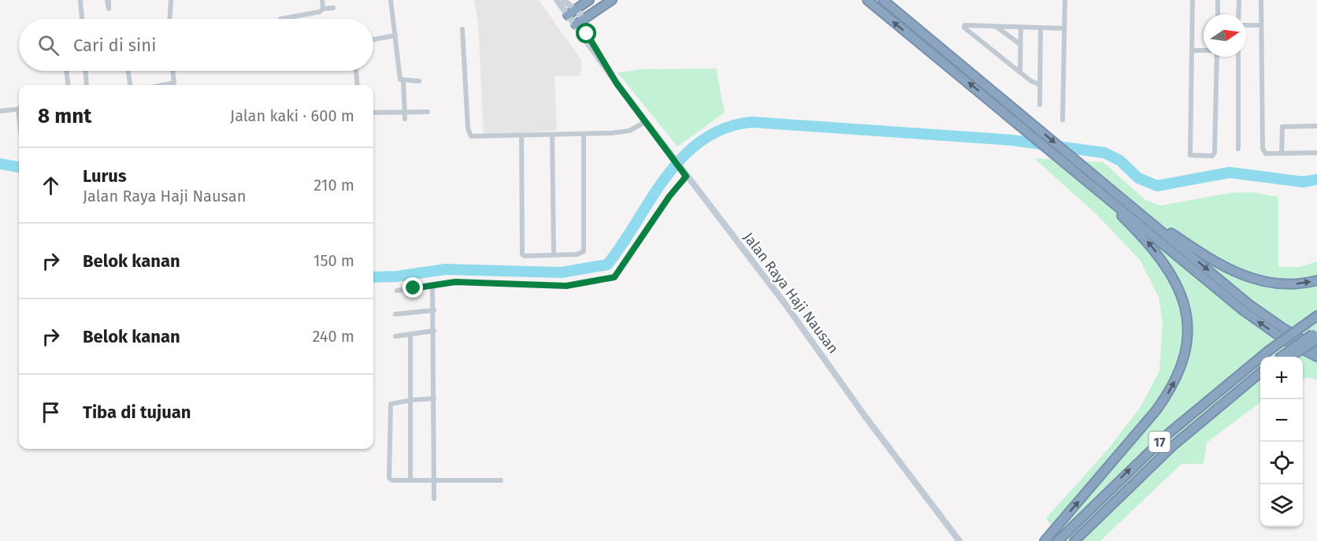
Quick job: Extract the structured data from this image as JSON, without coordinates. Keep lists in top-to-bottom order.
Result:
{
  "streets": {
    "highway": ["17"],
    "main road": ["Jalan Raya Haji Nausan"]
  },
  "north": "right",
  "page": {
    "search": "Cari di sini",
    "heading": ["8 mnt", "Jalan kaki · 600 m"],
    "list": [
      ["Lurus", "Jalan Raya Haji Nausan", "210 m"],
      ["Belok kanan", "150 m"],
      ["Belok kanan", "240 m"],
      "Tiba di tujuan"
    ],
    "map_buttons": ["+", "−"]
  }
}
